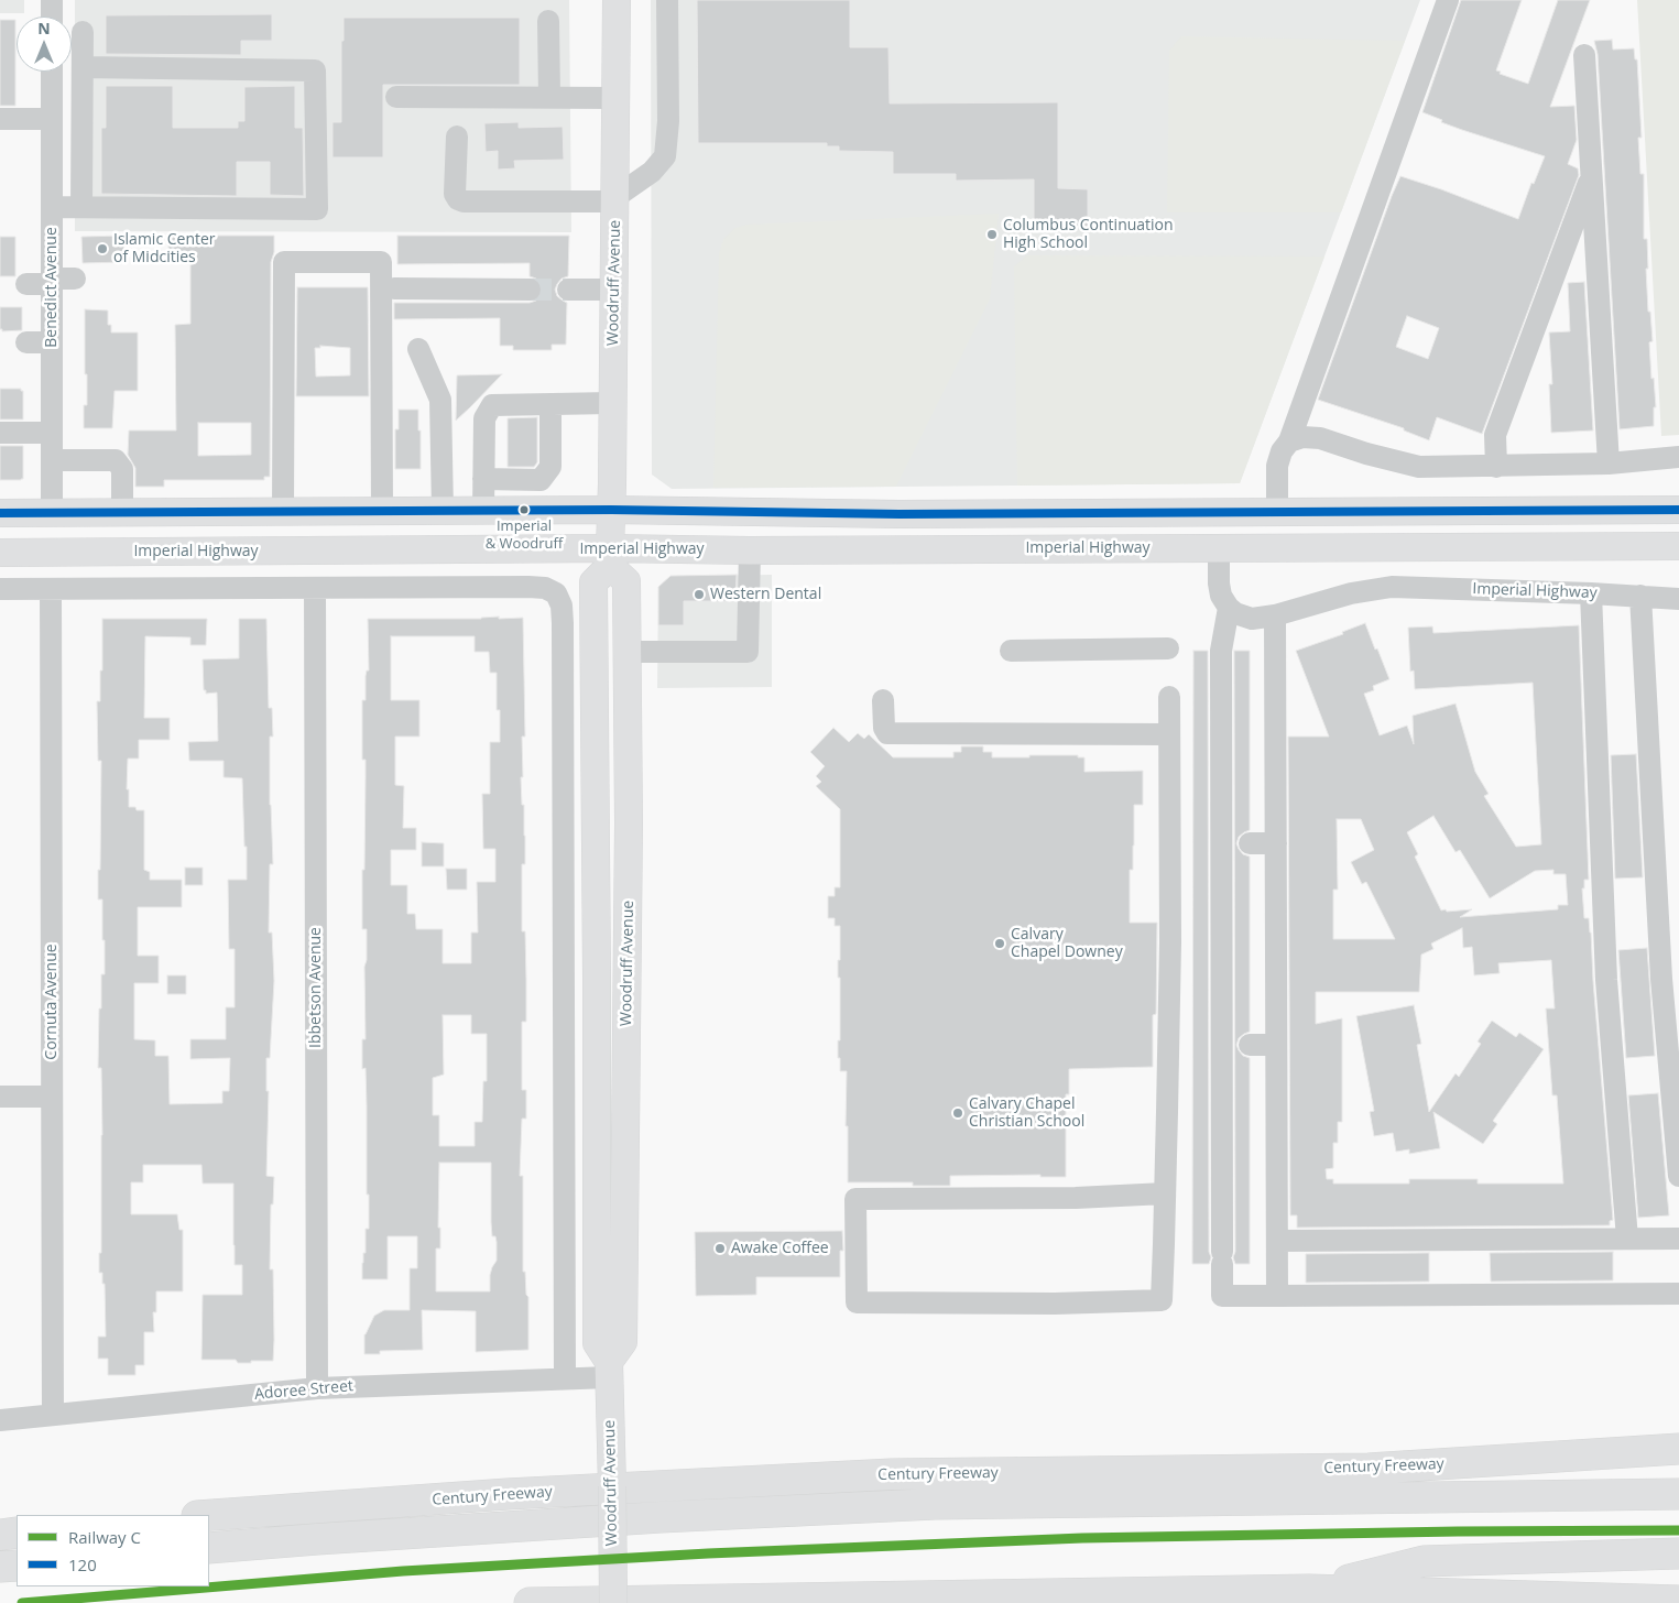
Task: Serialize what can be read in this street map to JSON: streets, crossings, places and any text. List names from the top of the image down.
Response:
{
  "streets": {
    "highway": ["Century Freeway"],
    "main road": ["Woodruff Avenue", "Imperial Highway"],
    "street": [
      "Benedict Avenue",
      "Ibbetson Avenue",
      "Cornuta Avenue",
      "Adoree Street"
    ]
  },
  "crossings": [
    ["Woodruff Avenue", "Imperial Highway"],
    ["Woodruff Avenue", "Adoree Street"],
    ["Ibbetson Avenue", "Adoree Street"],
    ["Cornuta Avenue", "Adoree Street"]
  ],
  "places": [
    "Columbus Continuation High School",
    "Islamic Center of Midcities",
    "Imperial & Woodruff",
    "Western Dental",
    "Calvary Chapel Downey",
    "Calvary Chapel Christian School",
    "Awake Coffee"
  ],
  "lines": ["transit line 120", "rail line C"],
  "legend": ["Railway C", "120"],
  "north": "top"
}
